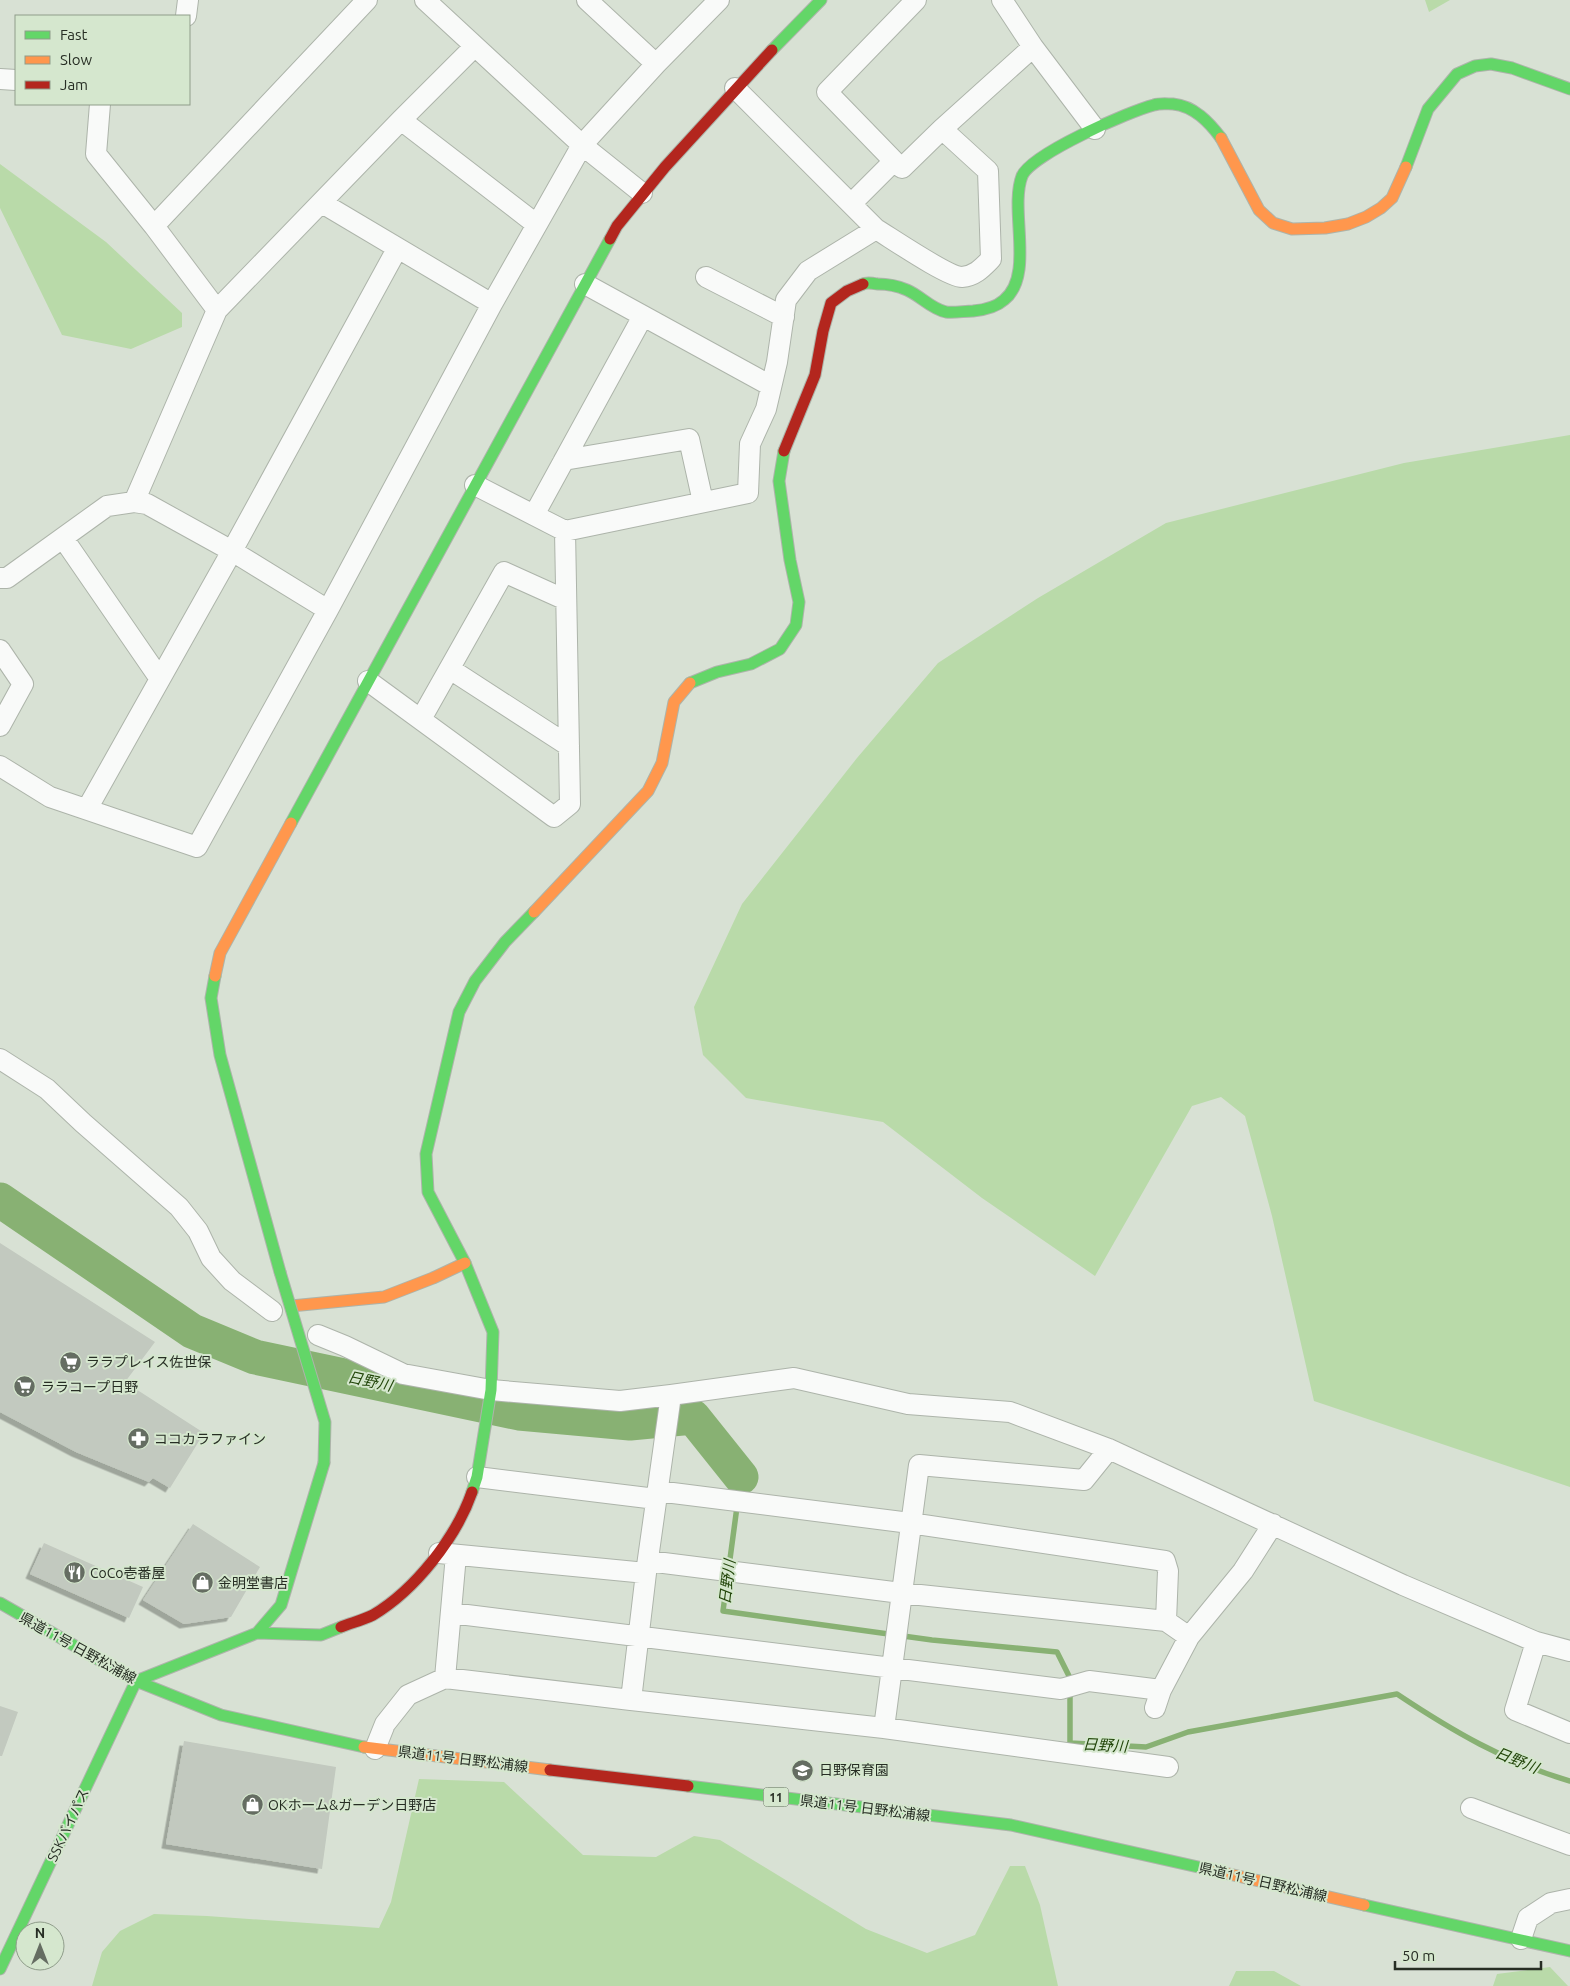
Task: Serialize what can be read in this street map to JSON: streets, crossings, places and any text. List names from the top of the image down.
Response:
{
  "streets": {
    "street": ["県道11号 日野松浦線", "11", "SSKバイパス"]
  },
  "crossings": [
    ["県道11号 日野松浦線", "SSKバイパス"]
  ],
  "water": ["日野川"],
  "places": {
    "supermarket": ["ララプレイス佐世保", "ララコープ日野"],
    "pharmacy": ["ココカラファイン"],
    "restaurant": ["CoCo壱番屋"],
    "shop": ["金明堂書店", "OKホーム&ガーデン日野店"],
    "school or university": ["日野保育園"]
  },
  "legend": ["Fast", "Slow", "Jam"],
  "scale_bar": "50 m",
  "north": "top"
}
